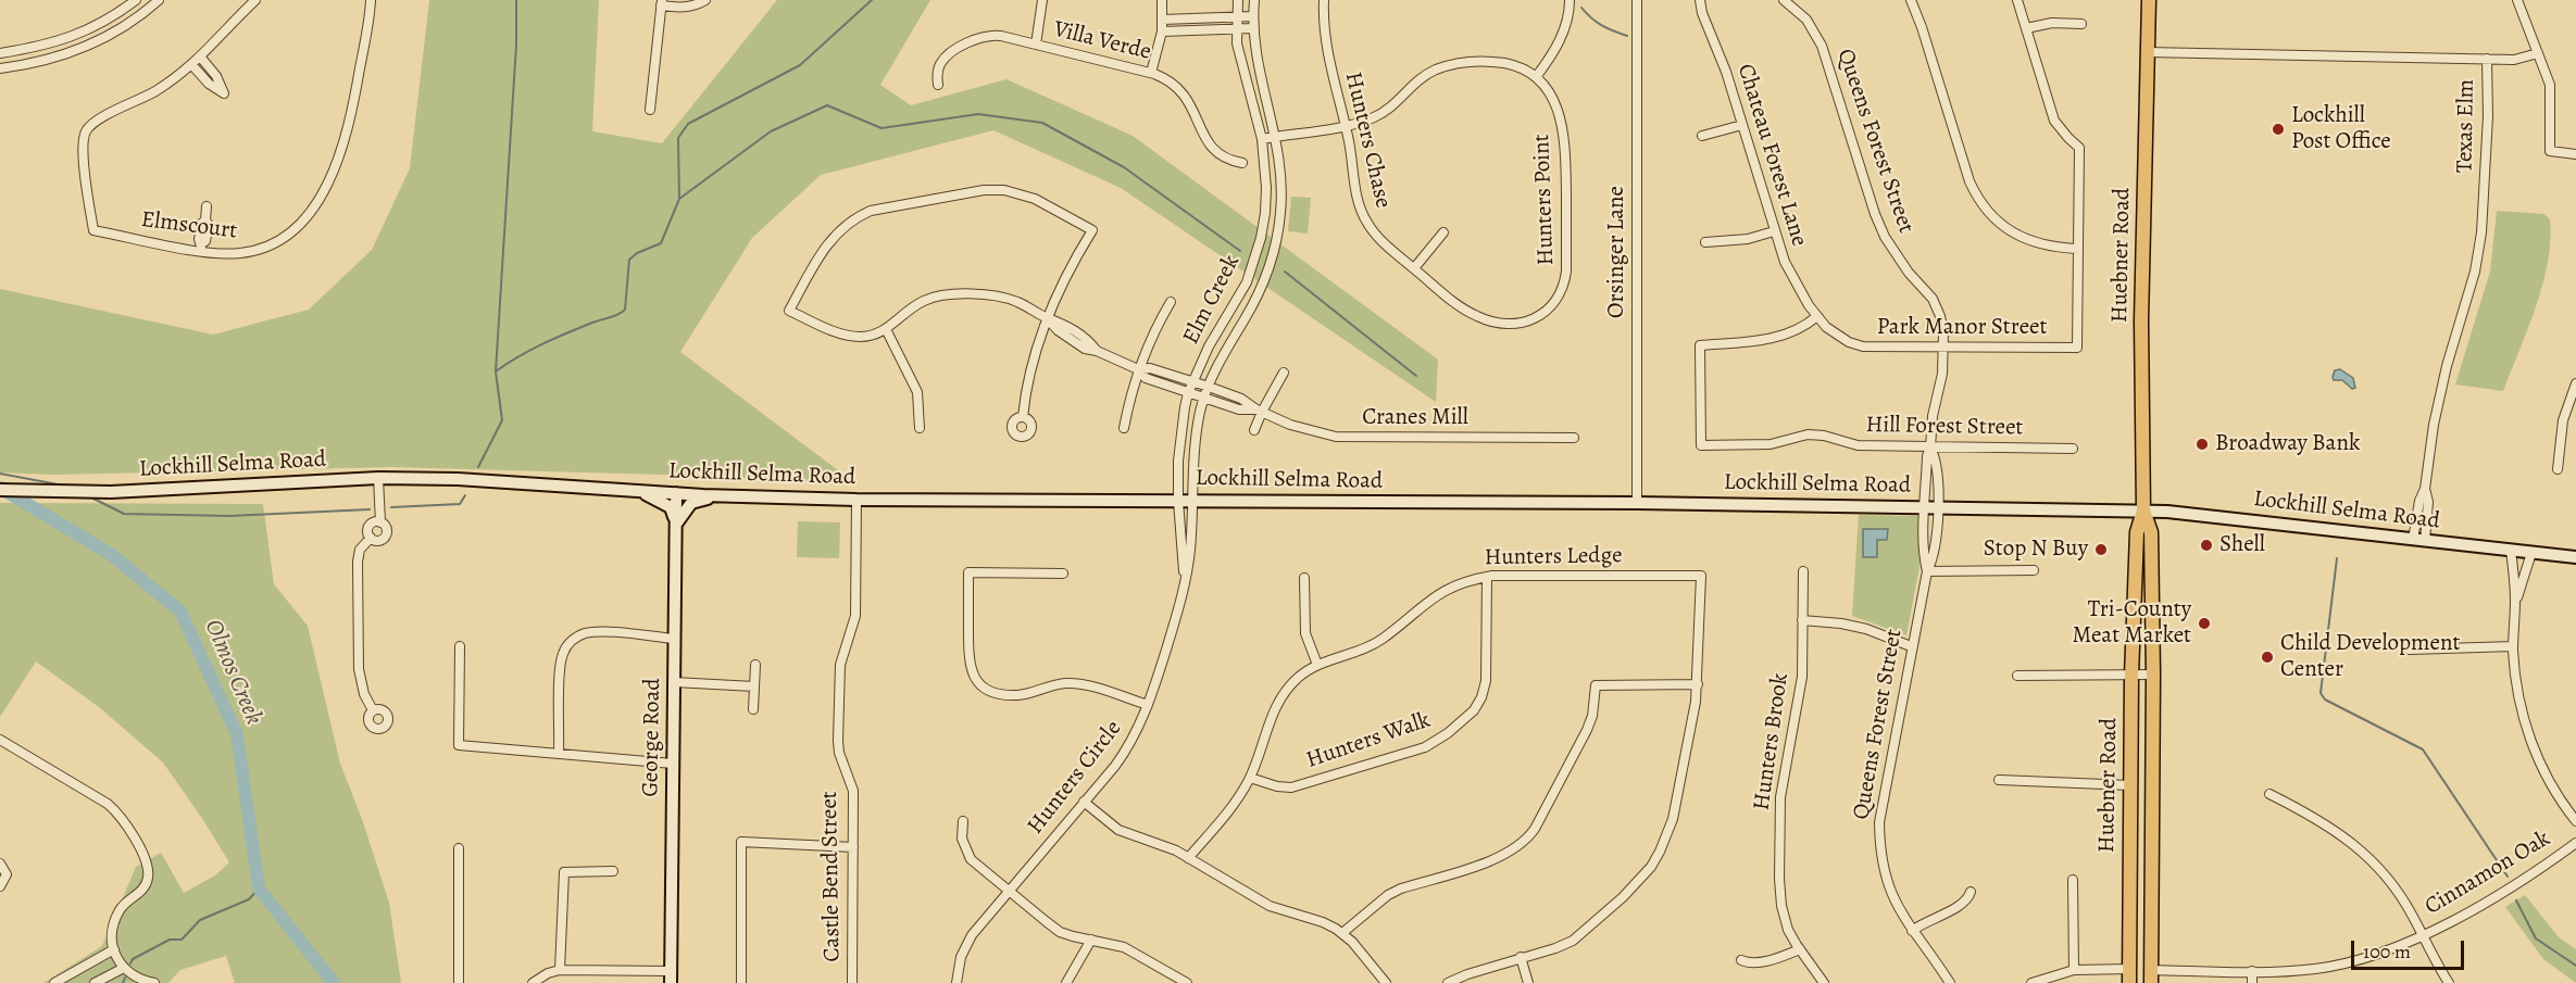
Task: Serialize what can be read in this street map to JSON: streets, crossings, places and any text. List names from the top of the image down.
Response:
{
  "streets": {
    "main road": ["Huebner Road", "Lockhill Selma Road", "George Road"],
    "street": [
      "Villa Verde",
      "Texas Elm",
      "Hunters Chase",
      "Queens Forest Street",
      "Chateau Forest Lane",
      "Hunters Point",
      "Elmscourt",
      "Orsinger Lane",
      "Elm Creek",
      "Park Manor Street",
      "Cranes Mill",
      "Hill Forest Street",
      "Hunters Ledge",
      "Hunters Walk",
      "Hunters Brook",
      "Hunters Circle",
      "Cinnamon Oak",
      "Castle Bend Street"
    ]
  },
  "crossings": [
    ["Texas Elm", "Huebner Road"],
    ["Texas Elm", "Lockhill Selma Road"],
    ["Hunters Chase", "Hunters Point"],
    ["Queens Forest Street", "Park Manor Street"],
    ["Queens Forest Street", "Hill Forest Street"],
    ["Queens Forest Street", "Lockhill Selma Road"],
    ["Chateau Forest Lane", "Park Manor Street"],
    ["Chateau Forest Lane", "Hill Forest Street"],
    ["Orsinger Lane", "Lockhill Selma Road"],
    ["Huebner Road", "Lockhill Selma Road"],
    ["Huebner Road", "Cinnamon Oak"],
    ["Elm Creek", "Cranes Mill"],
    ["Elm Creek", "Lockhill Selma Road"],
    ["Elm Creek", "Hunters Circle"],
    ["Park Manor Street", "Hill Forest Street"],
    ["Lockhill Selma Road", "George Road"],
    ["Lockhill Selma Road", "Hunters Circle"],
    ["Lockhill Selma Road", "Castle Bend Street"],
    ["Hunters Ledge", "Hunters Walk"]
  ],
  "water": ["Olmos Creek"],
  "places": [
    "Lockhill Post Office",
    "Broadway Bank",
    "Shell",
    "Stop N Buy",
    "Tri-County Meat Market",
    "Child Development Center"
  ],
  "scale_bar": "100 m"
}
